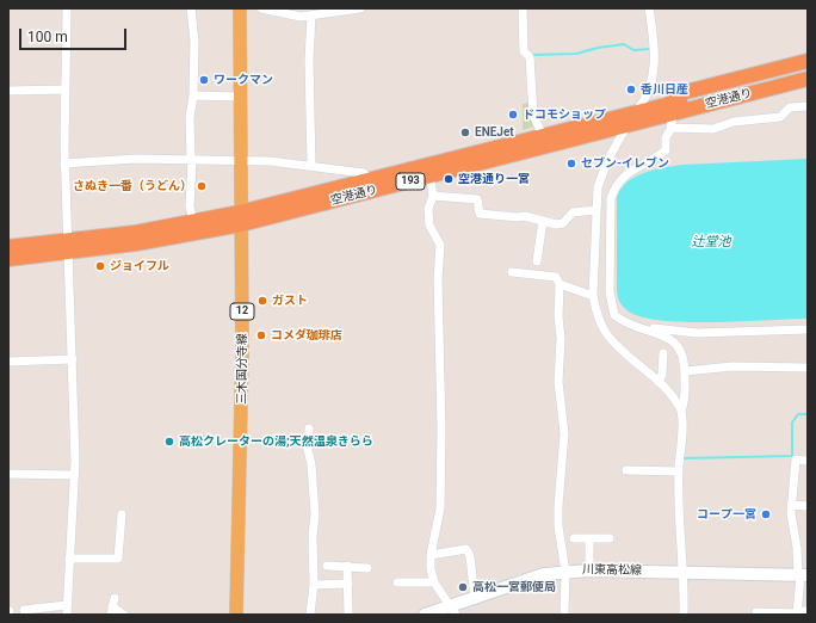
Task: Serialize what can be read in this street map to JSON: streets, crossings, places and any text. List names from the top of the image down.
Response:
{
  "streets": {
    "highway": ["空港通り", "193"],
    "main road": ["12", "三木国分寺線", "川東高松線"]
  },
  "crossings": [
    ["空港通り", "三木国分寺線"]
  ],
  "water": ["辻堂池"],
  "places": [
    "ワークマン",
    "香川日産",
    "ドコモショップ",
    "ENEJet",
    "セブン-イレブン",
    "空港通り一宮",
    "さぬき一番（うどん）",
    "ジョイフル",
    "ガスト",
    "コメダ珈琲店",
    "高松クレーターの湯;天然温泉きらら",
    "コープ一宮",
    "高松一宮郵便局"
  ],
  "scale_bar": "100 m"
}
